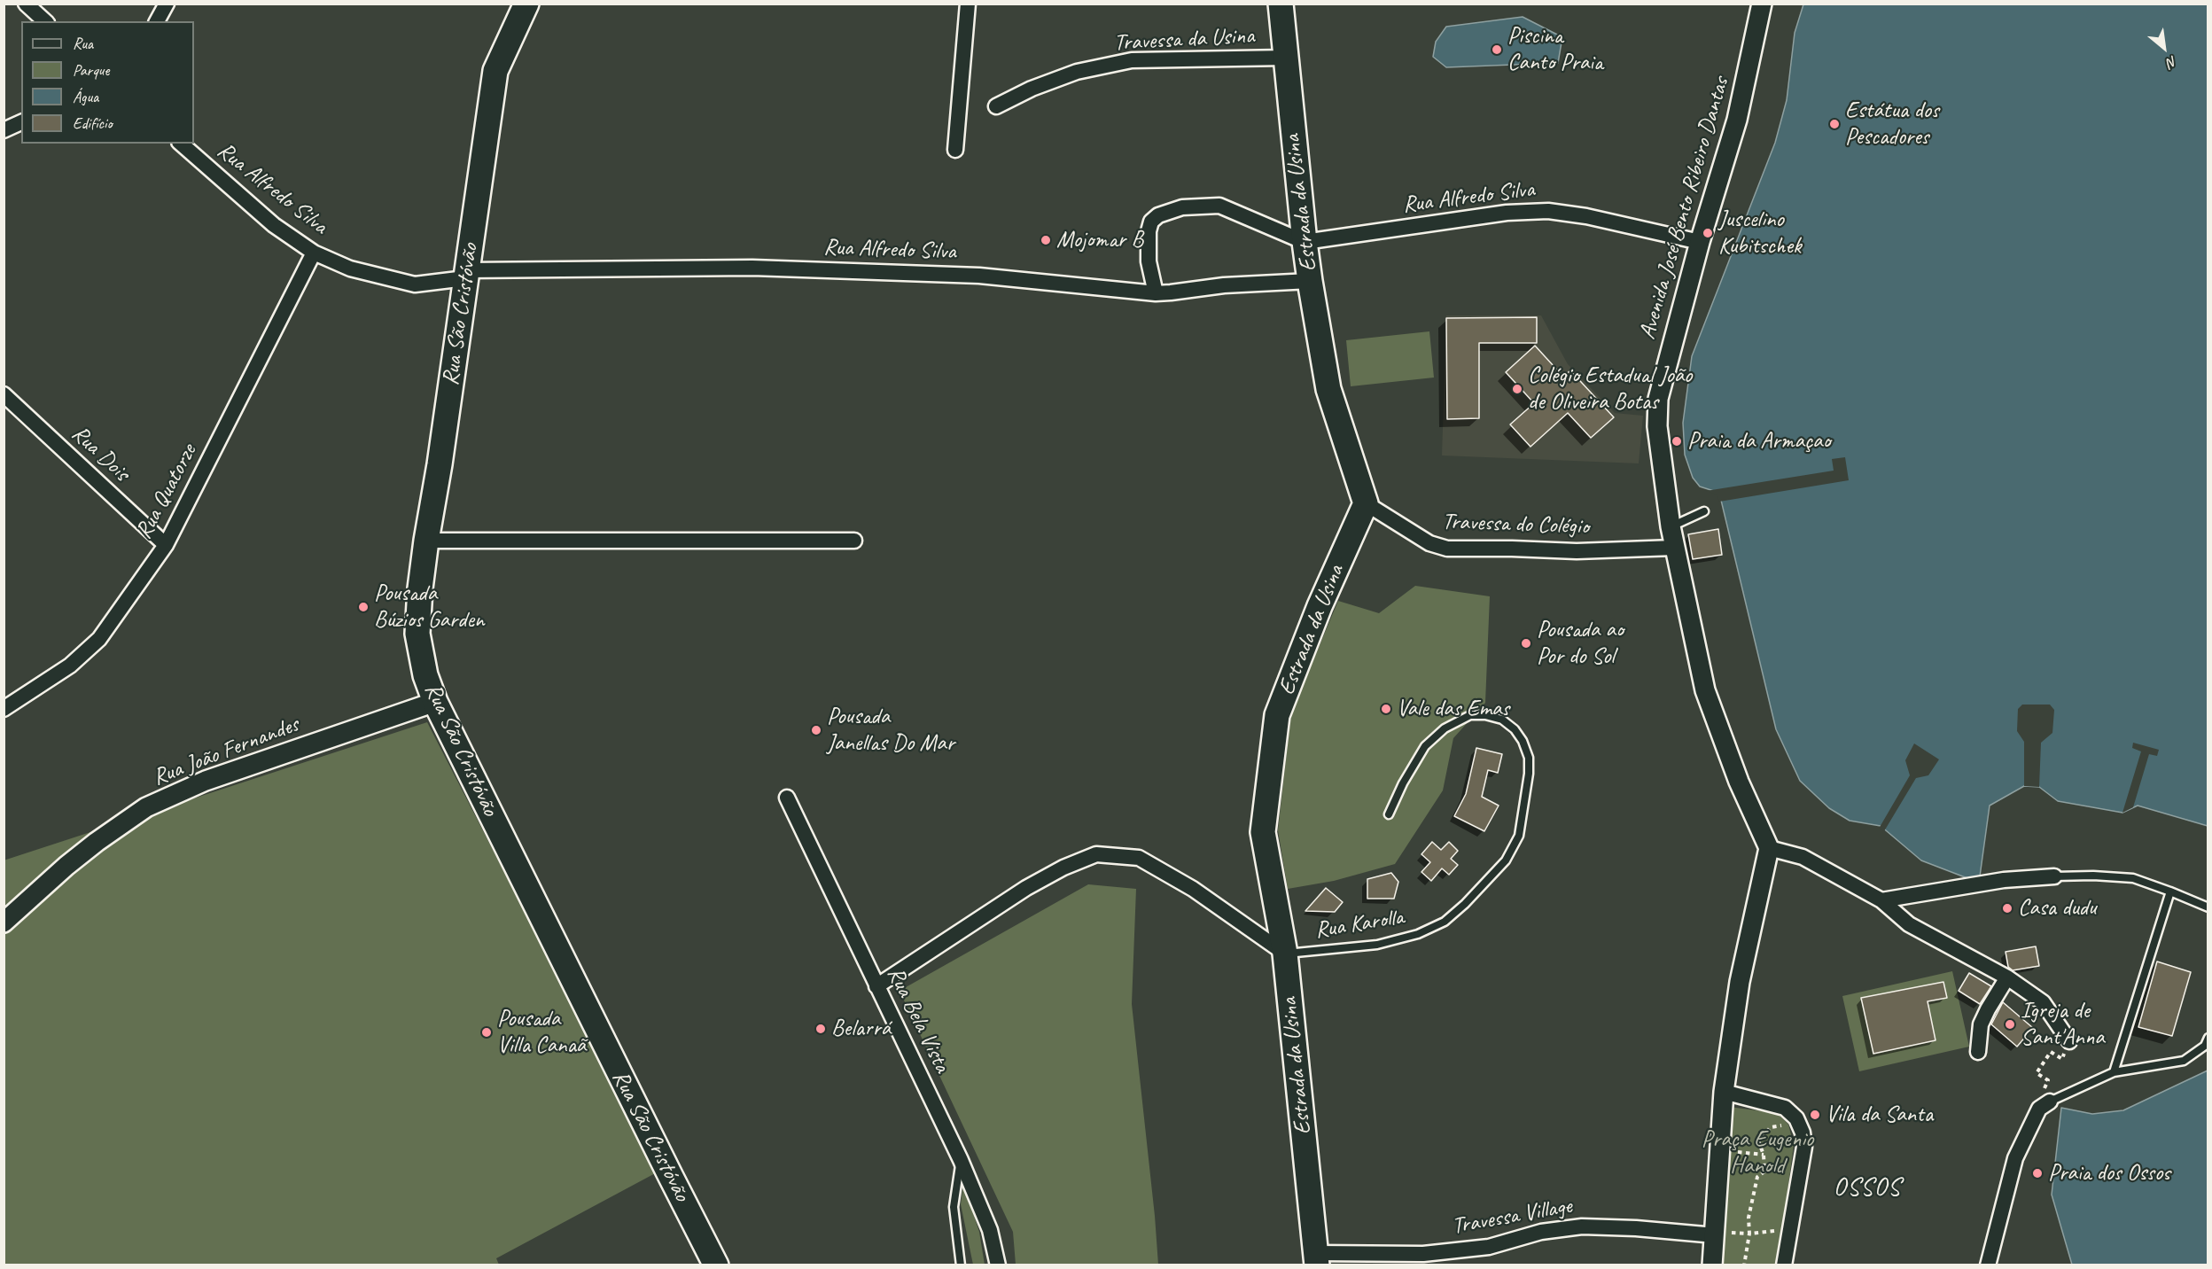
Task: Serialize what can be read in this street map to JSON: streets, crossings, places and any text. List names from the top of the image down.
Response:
{
  "streets": {
    "main road": ["Estrada da Usina", "Rua São Cristóvão"],
    "street": [
      "Travessa da Usina",
      "Rua Alfredo Silva",
      "Avenida José Bento Ribeiro Dantas",
      "Rua Dois",
      "Rua Quatorze",
      "Travessa do Colégio",
      "Rua João Fernandes",
      "Rua Bela Vista",
      "Travessa Village"
    ],
    "lane": ["Rua Karolla"]
  },
  "crossings": [
    ["Travessa da Usina", "Estrada da Usina"],
    ["Rua Alfredo Silva", "Estrada da Usina"],
    ["Rua Alfredo Silva", "Avenida José Bento Ribeiro Dantas"],
    ["Rua Alfredo Silva", "Rua São Cristóvão"],
    ["Rua Alfredo Silva", "Rua Quatorze"],
    ["Estrada da Usina", "Travessa do Colégio"],
    ["Estrada da Usina", "Rua Karolla"],
    ["Estrada da Usina", "Travessa Village"],
    ["Avenida José Bento Ribeiro Dantas", "Travessa do Colégio"],
    ["Rua São Cristóvão", "Rua João Fernandes"],
    ["Rua Dois", "Rua Quatorze"]
  ],
  "districts": ["OSSOS"],
  "parks": ["Praça Eugenio Hanold"],
  "places": [
    "Piscina Canto Praia",
    "Estátua dos Pescadores",
    "Juscelino Kubitschek",
    "Mojomar B",
    "Colégio Estadual João de Oliveira Botas",
    "Praia da Armaçao",
    "Pousada Búzios Garden",
    "Pousada ao Por do Sol",
    "Vale das Emas",
    "Pousada Janellas Do Mar",
    "Casa dudu",
    "Igreja de Sant'Anna",
    "Belarrá",
    "Pousada Villa Canaã",
    "Vila da Santa",
    "Praia dos Ossos"
  ],
  "legend": [
    "Rua",
    "Parque",
    "Água",
    "Edifício"
  ],
  "north": "bottom right"
}
